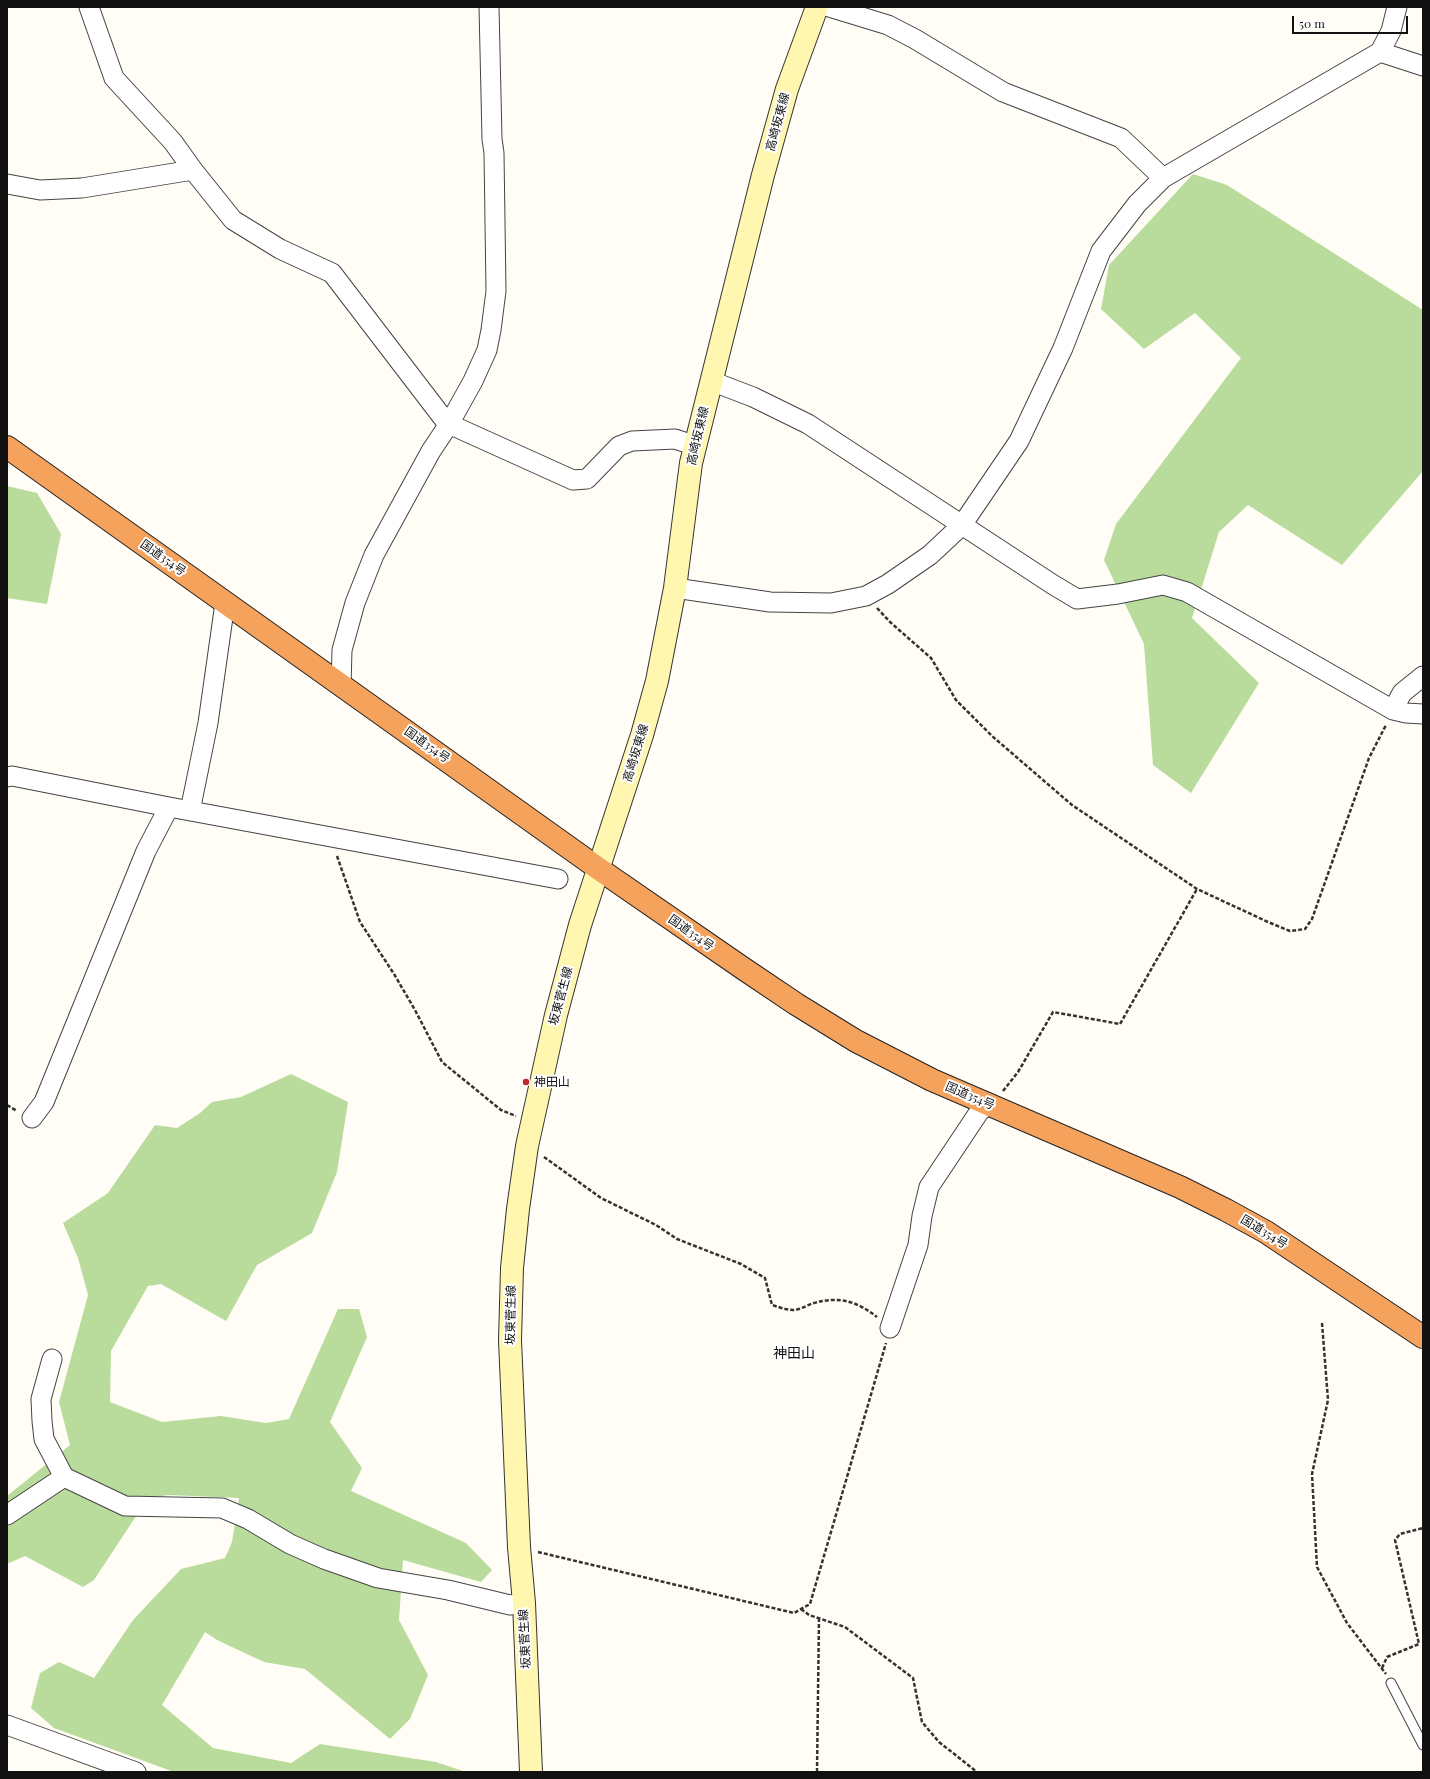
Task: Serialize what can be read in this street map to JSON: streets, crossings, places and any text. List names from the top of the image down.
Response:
{
  "streets": {
    "highway": ["国道354号"],
    "main road": ["高崎坂東線", "坂東菅生線"]
  },
  "crossings": [
    ["高崎坂東線", "国道354号"],
    ["高崎坂東線", "坂東菅生線"],
    ["国道354号", "坂東菅生線"]
  ],
  "districts": ["神田山"],
  "places": ["神田山"],
  "scale_bar": "50 m"
}
